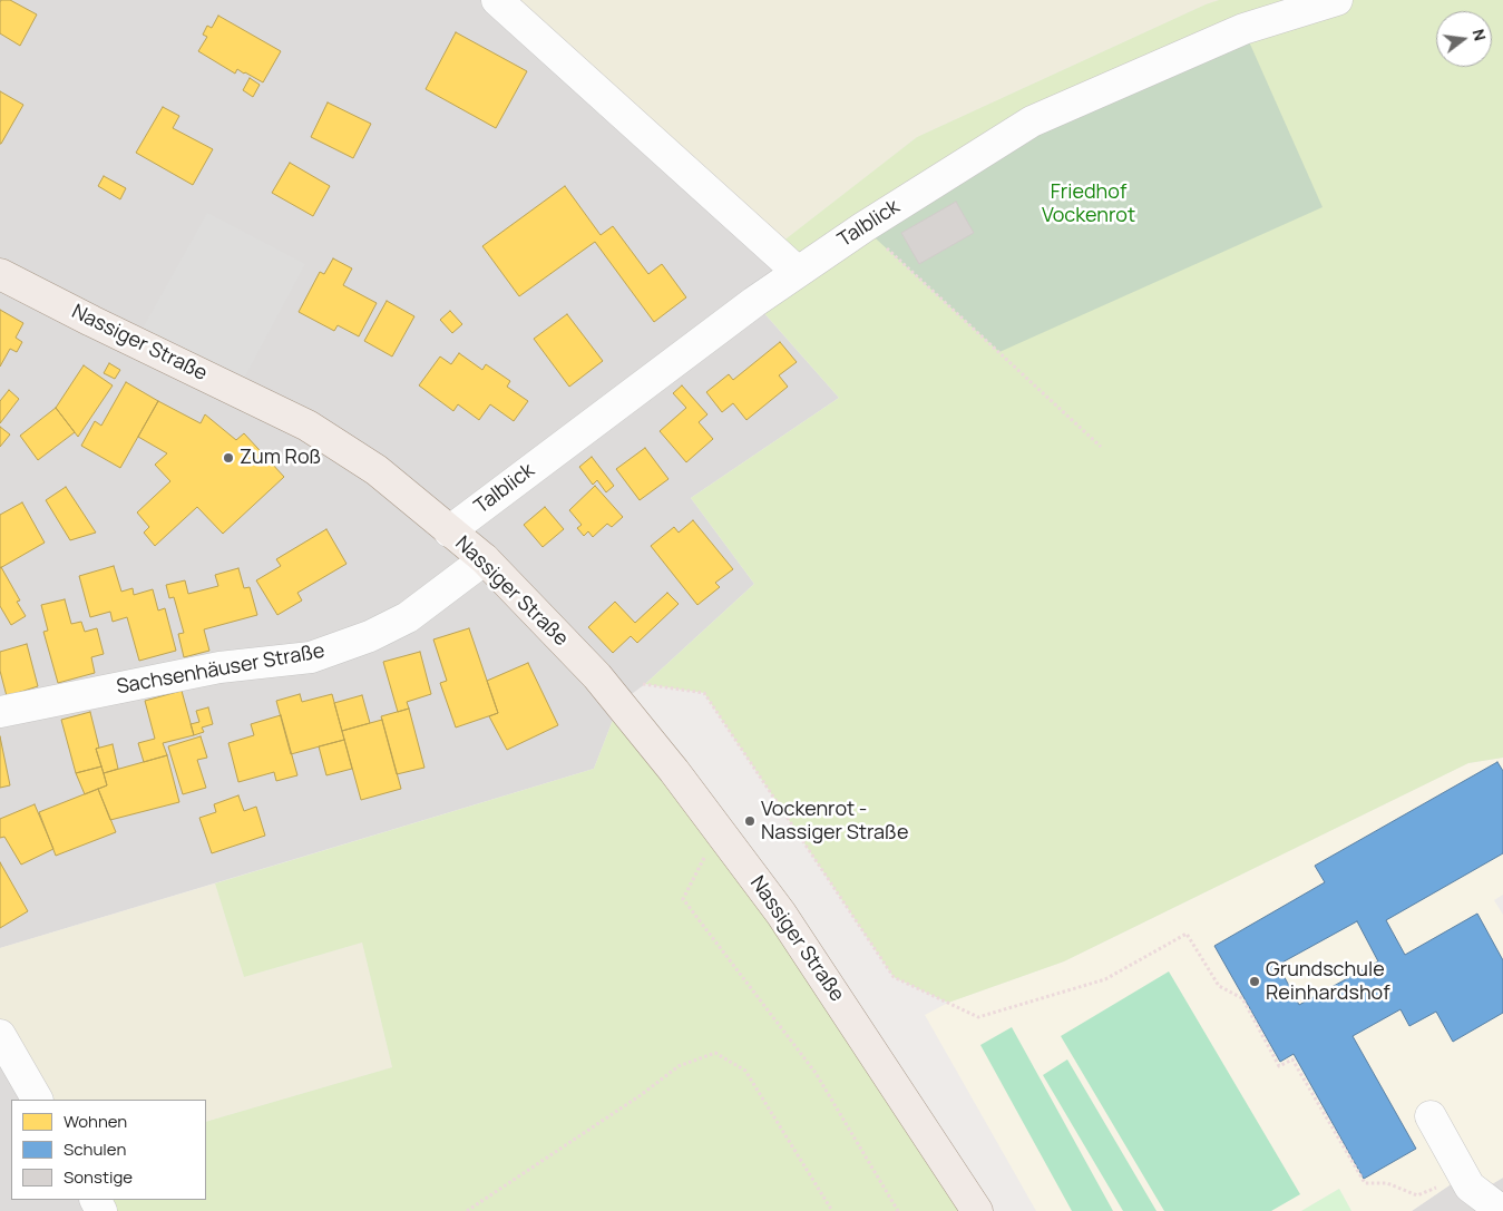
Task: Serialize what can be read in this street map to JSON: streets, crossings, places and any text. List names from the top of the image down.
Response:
{
  "streets": {
    "main road": ["Nassiger Straße"],
    "street": ["Talblick", "Sachsenhäuser Straße"]
  },
  "crossings": [
    ["Talblick", "Nassiger Straße"],
    ["Nassiger Straße", "Sachsenhäuser Straße"]
  ],
  "parks": ["Friedhof Vockenrot"],
  "places": ["Zum Roß", "Vockenrot - Nassiger Straße", "Grundschule Reinhardshof"],
  "legend": ["Wohnen", "Schulen", "Sonstige"],
  "north": "right"
}
